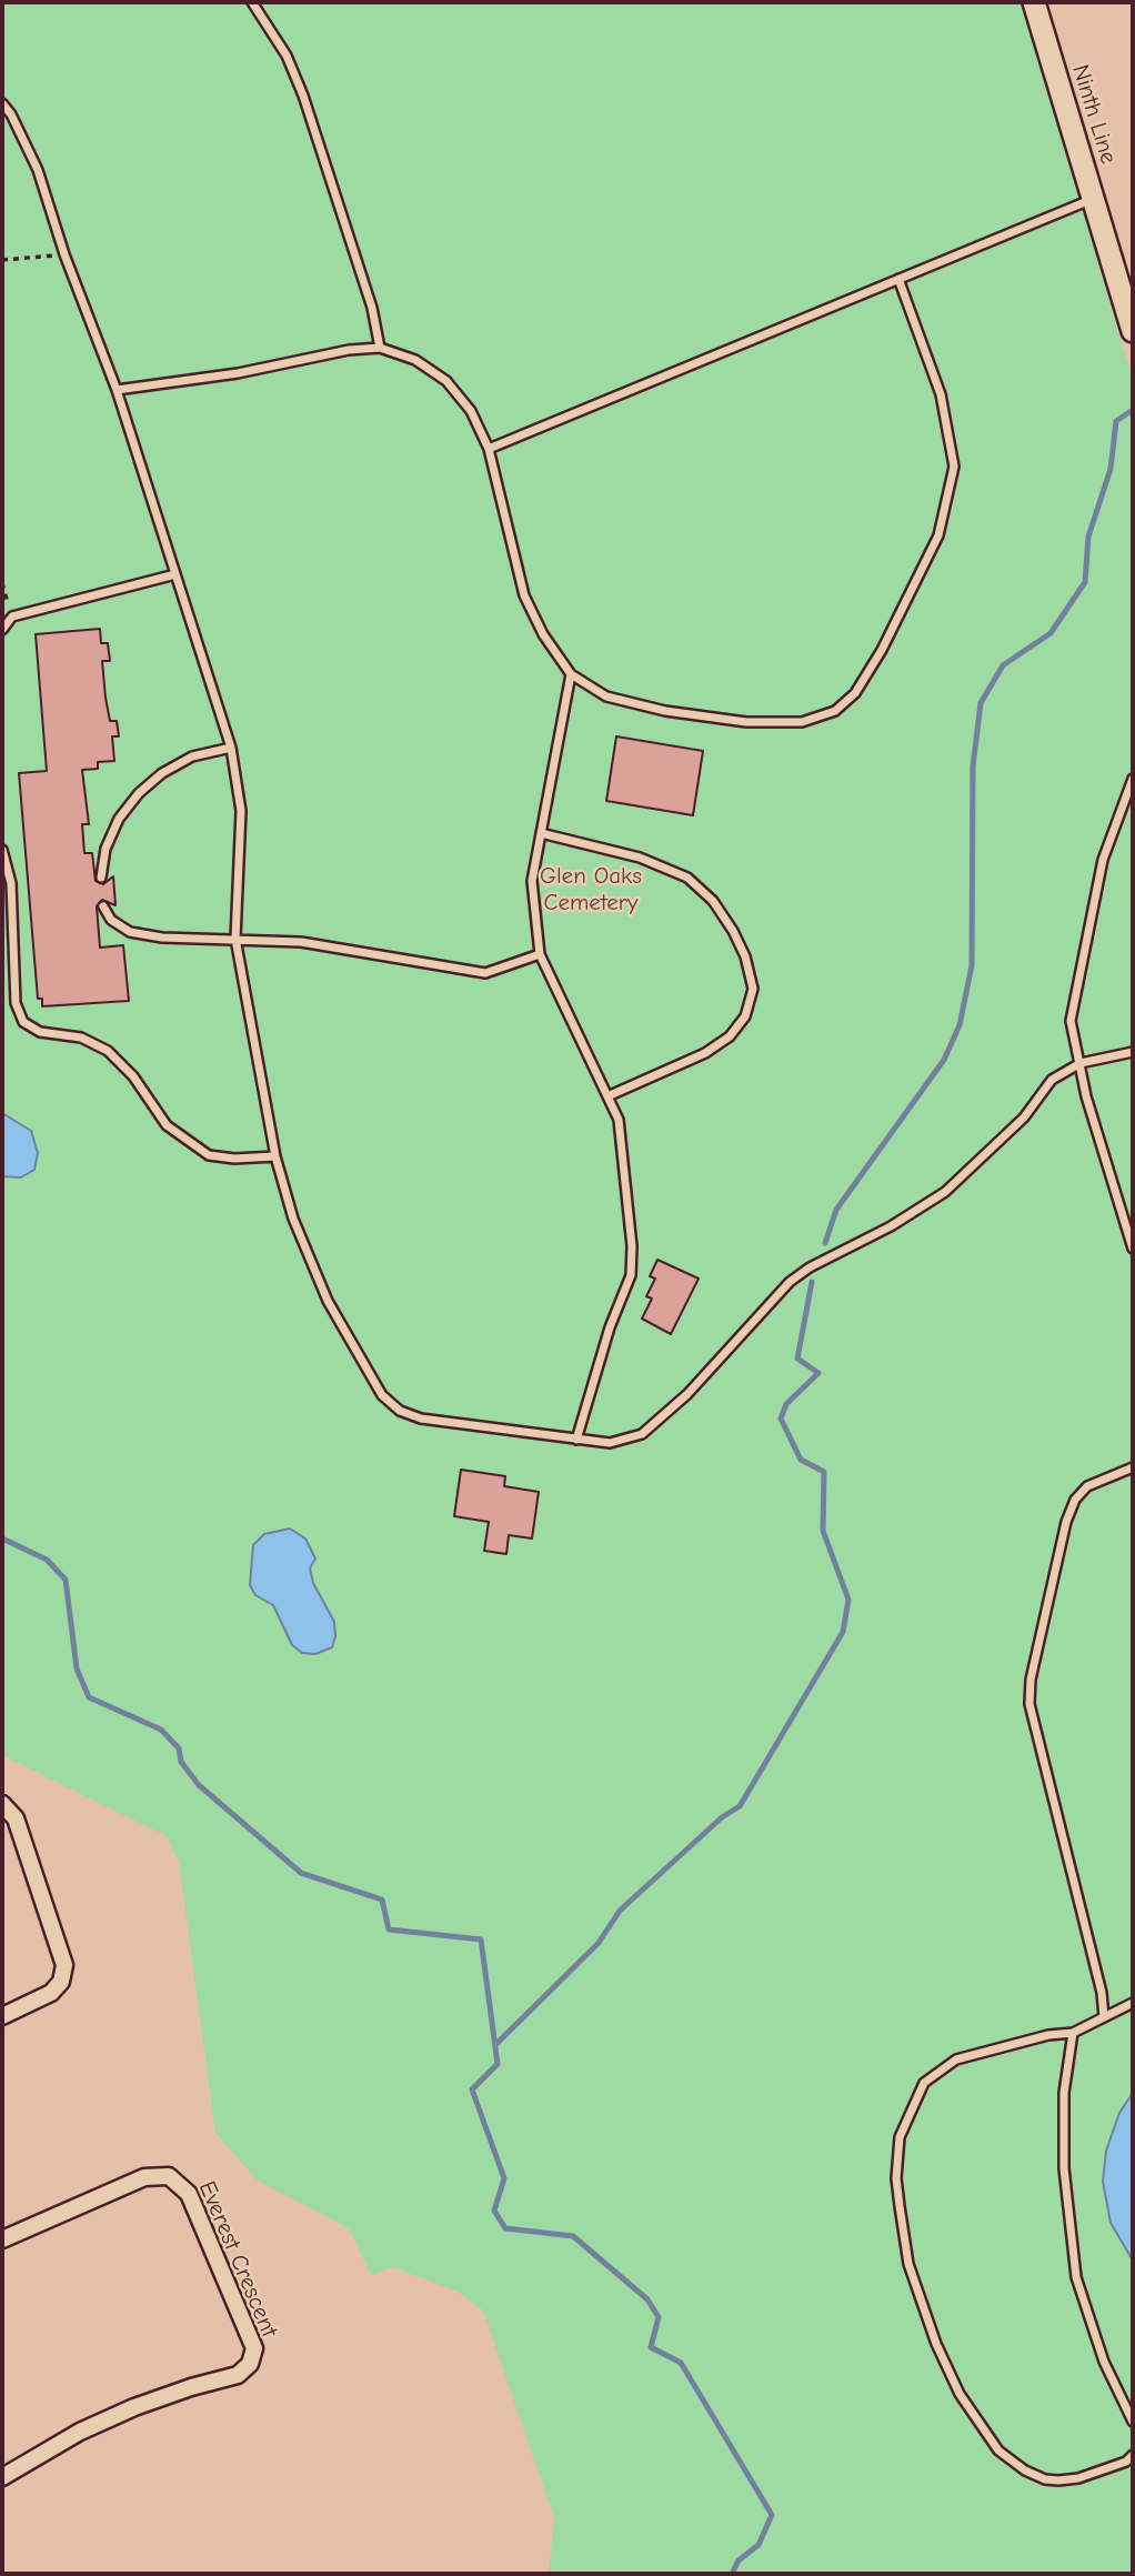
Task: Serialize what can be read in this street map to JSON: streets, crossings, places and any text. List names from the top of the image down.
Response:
{
  "streets": {
    "main road": ["Ninth Line"],
    "street": ["Everest Crescent"]
  },
  "parks": ["Glen Oaks Cemetery"]
}
